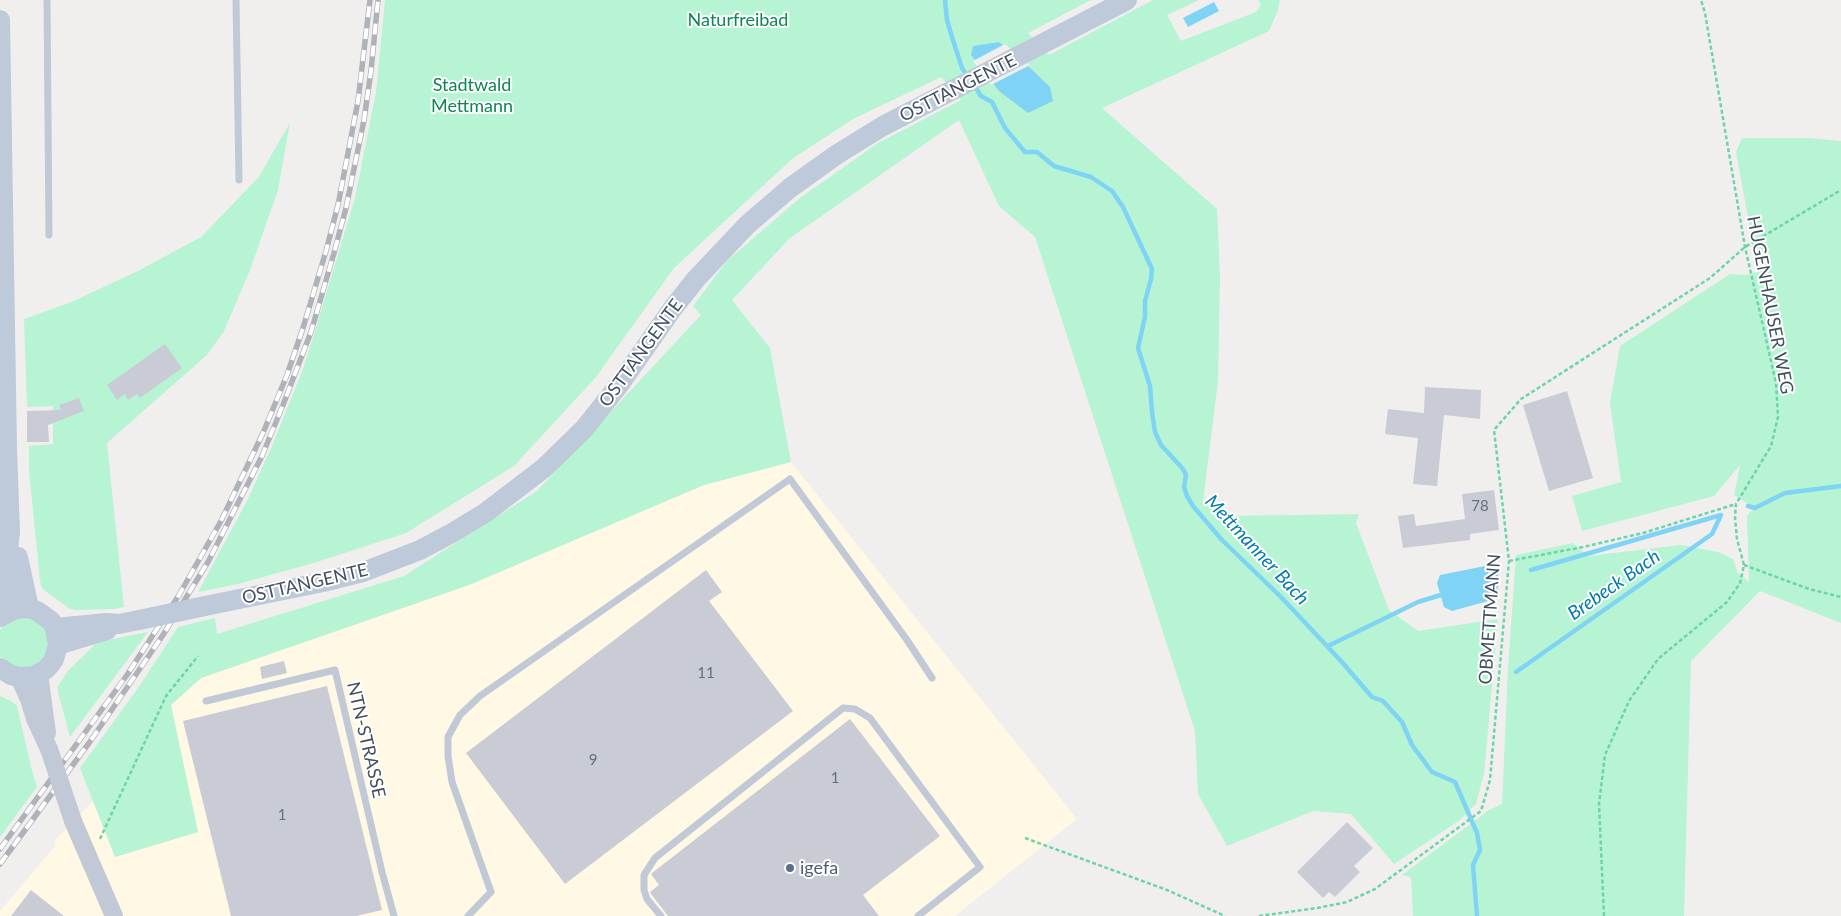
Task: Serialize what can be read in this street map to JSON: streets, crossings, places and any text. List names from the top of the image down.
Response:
{
  "streets": {
    "main road": ["OSTTANGENTE"],
    "lane": ["NTN-STRASSE"],
    "path": ["HUGENHAUSER WEG", "OBMETTMANN"]
  },
  "crossings": [
    ["HUGENHAUSER WEG", "OBMETTMANN"]
  ],
  "water": ["Mettmanner Bach", "Brebeck Bach"],
  "parks": ["Naturfreibad", "Stadtwald Mettmann"],
  "places": ["igefa"],
  "house_numbers": [
    "78",
    "11",
    "9",
    "1",
    "1"
  ]
}
